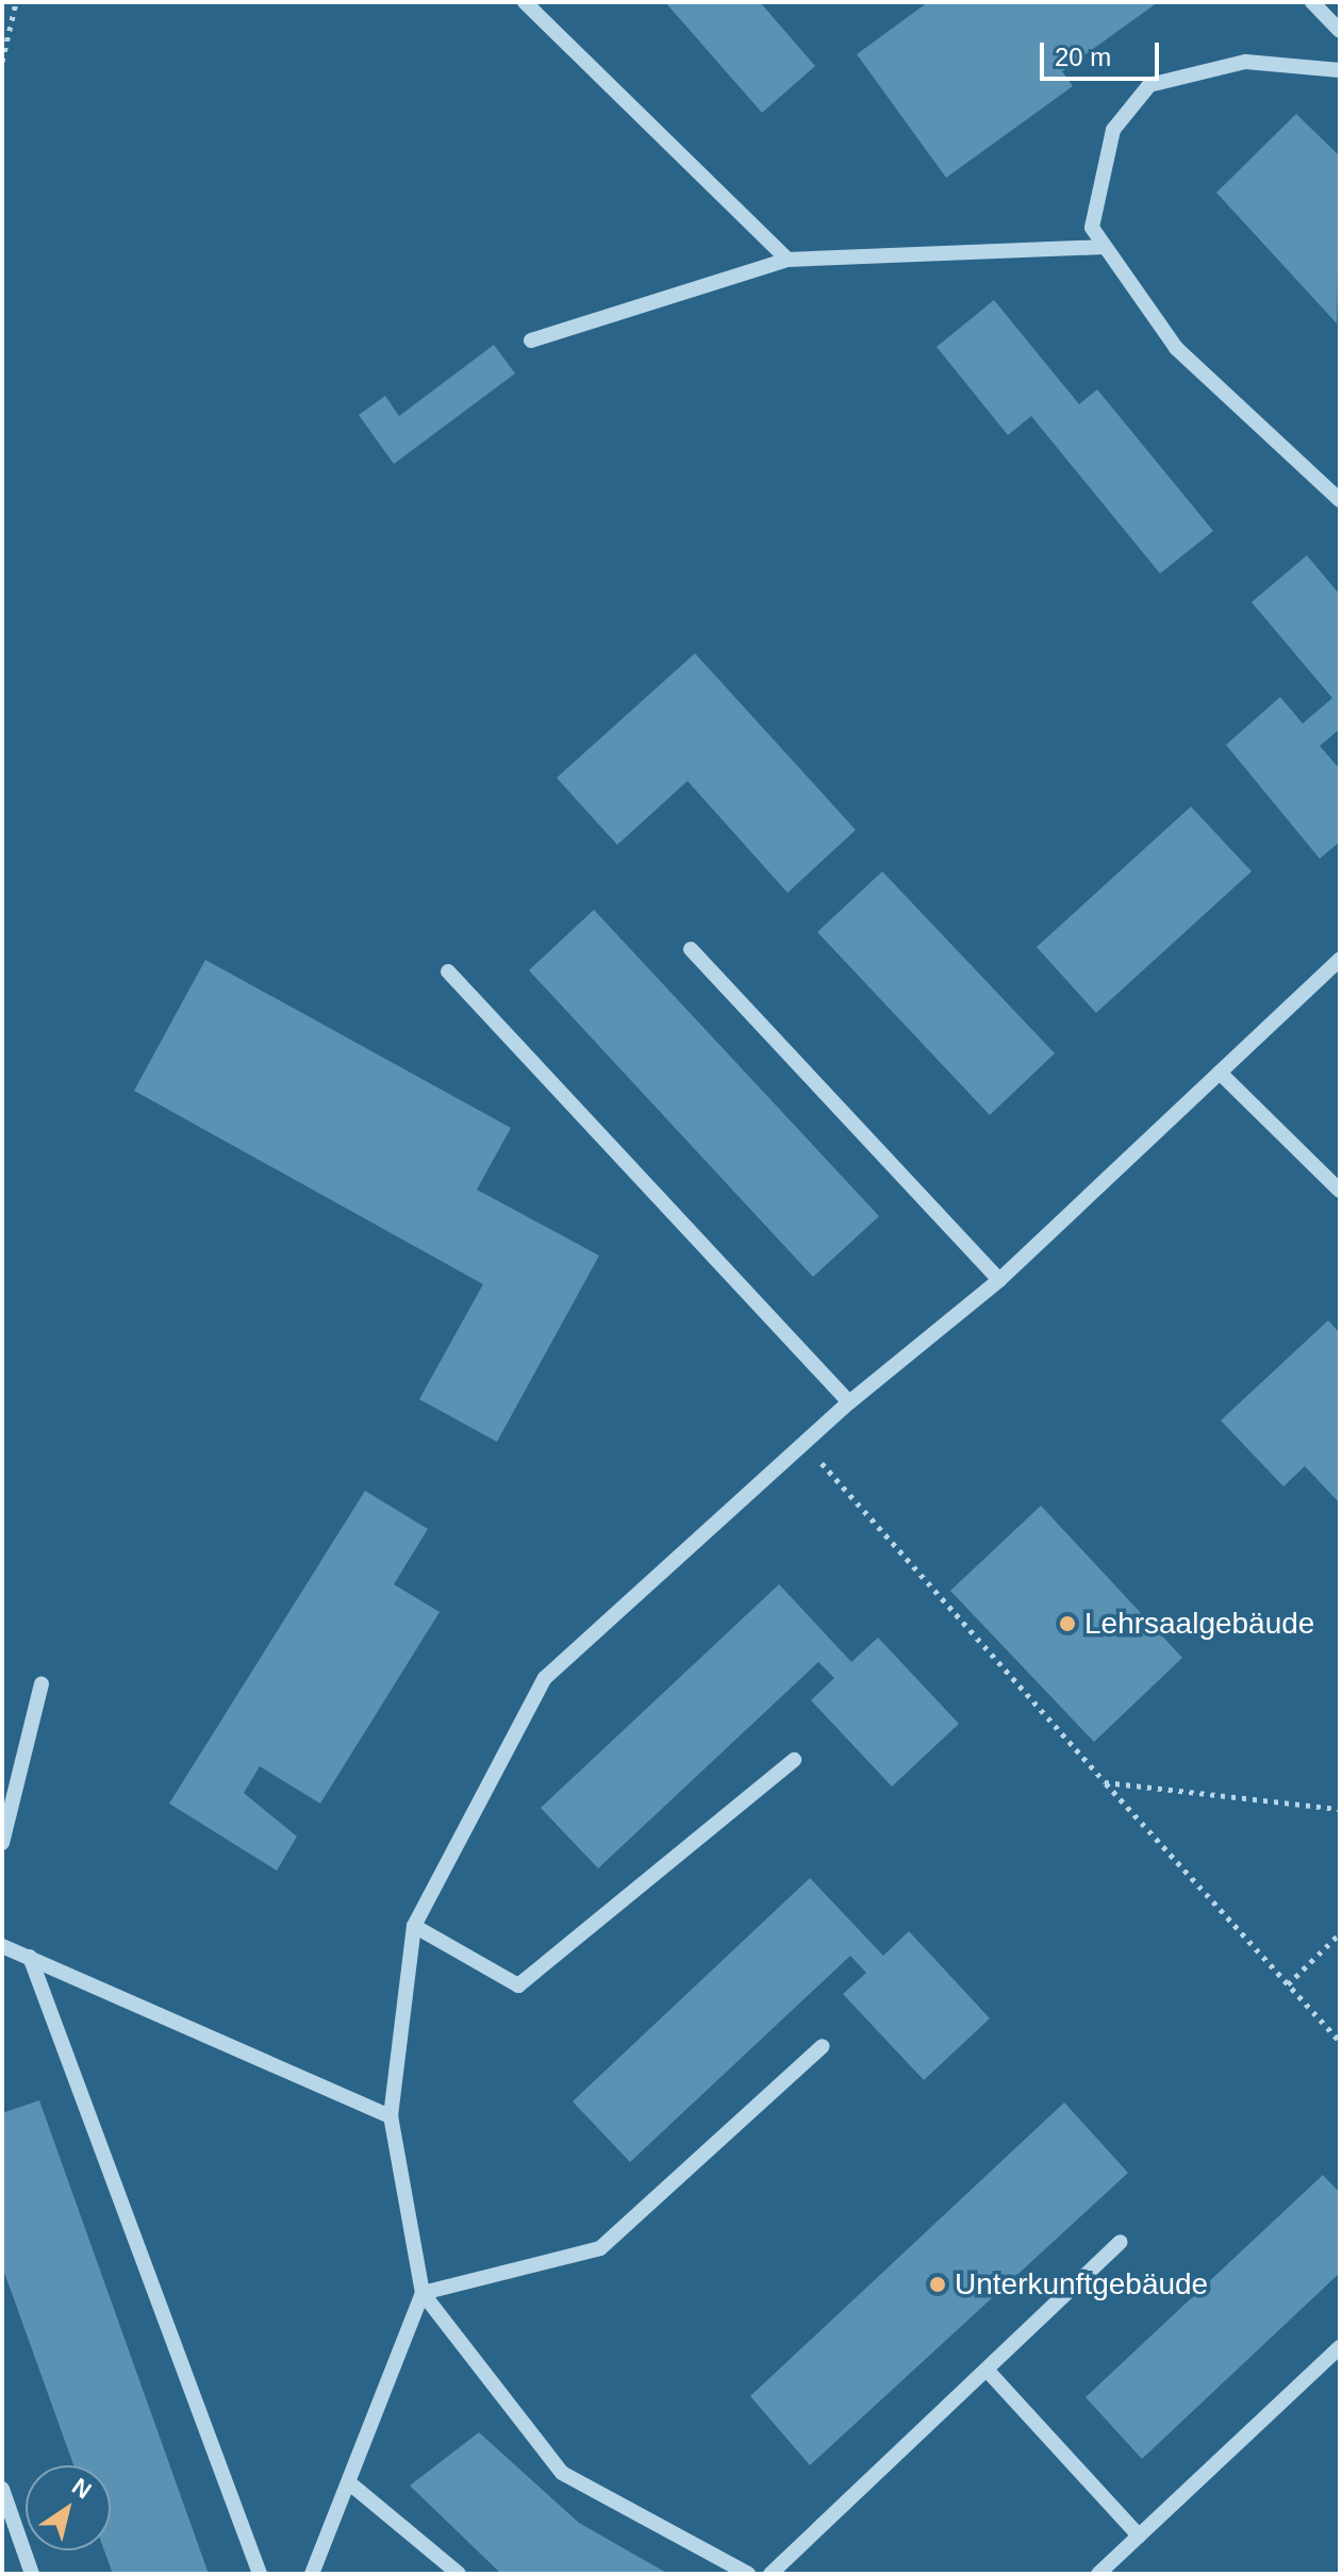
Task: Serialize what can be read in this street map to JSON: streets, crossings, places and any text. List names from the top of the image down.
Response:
{
  "places": ["Lehrsaalgebäude", "Unterkunftgebäude"],
  "scale_bar": "20 m",
  "north": "top right"
}
